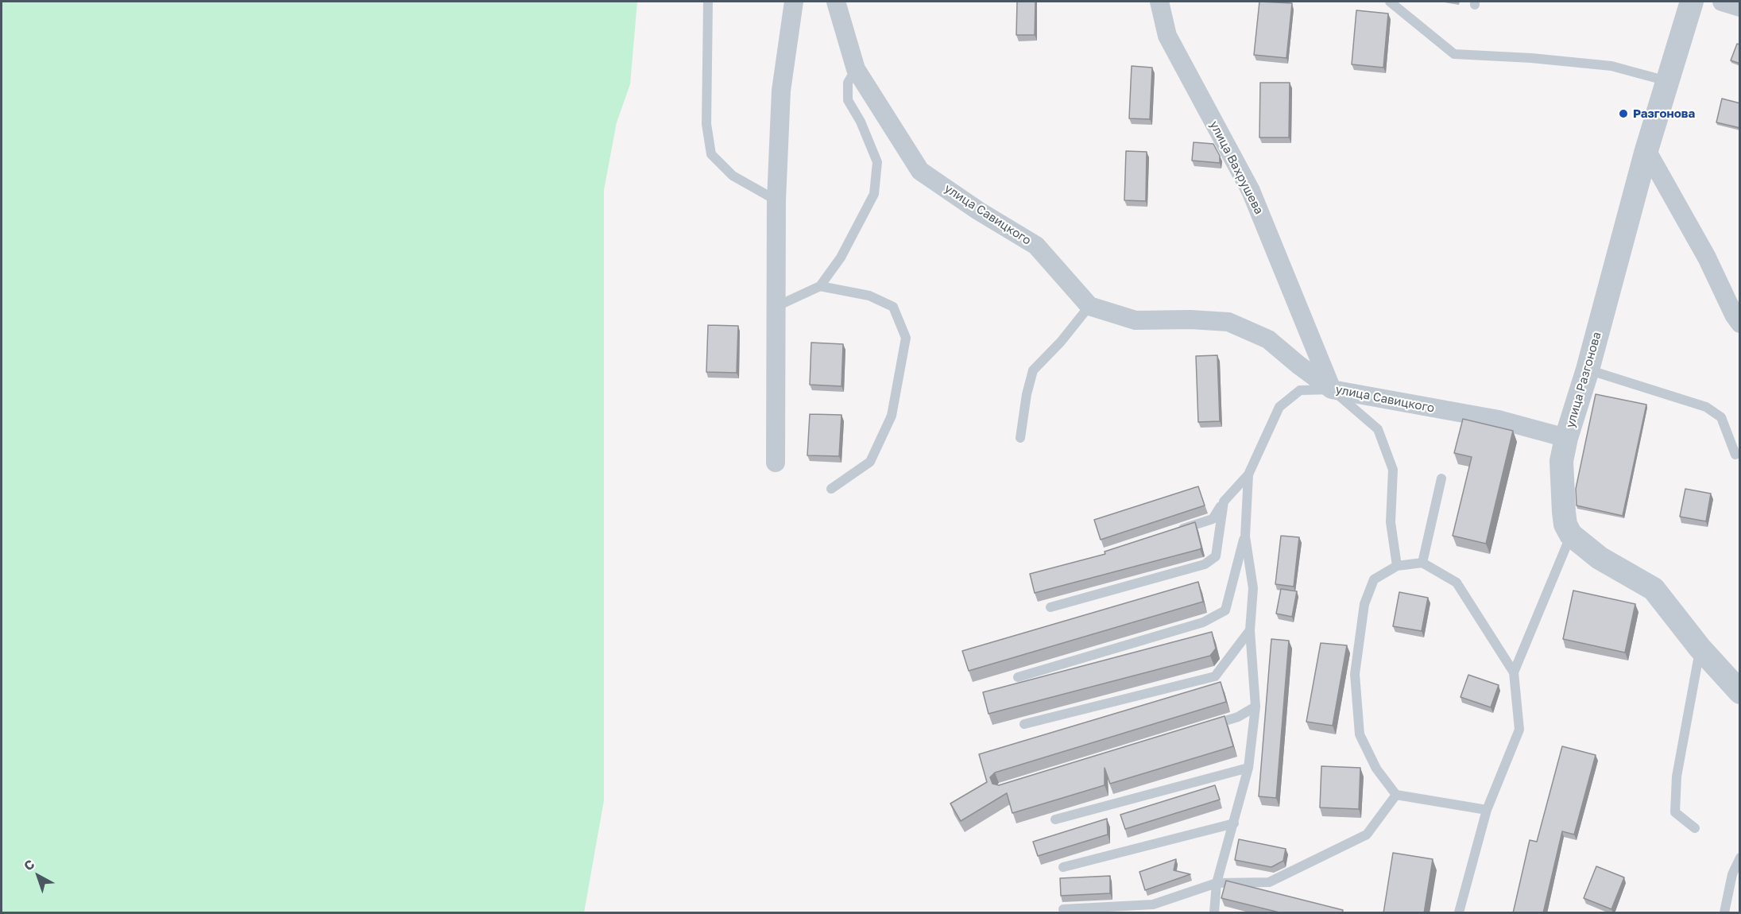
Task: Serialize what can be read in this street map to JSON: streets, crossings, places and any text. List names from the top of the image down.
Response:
{
  "streets": {
    "street": ["улица Вахрушева", "улица Савицкого", "улица Разгонова"]
  },
  "crossings": [
    ["улица Вахрушева", "улица Савицкого"],
    ["улица Савицкого", "улица Разгонова"]
  ],
  "places": ["Разгонова"],
  "north": "top left"
}
